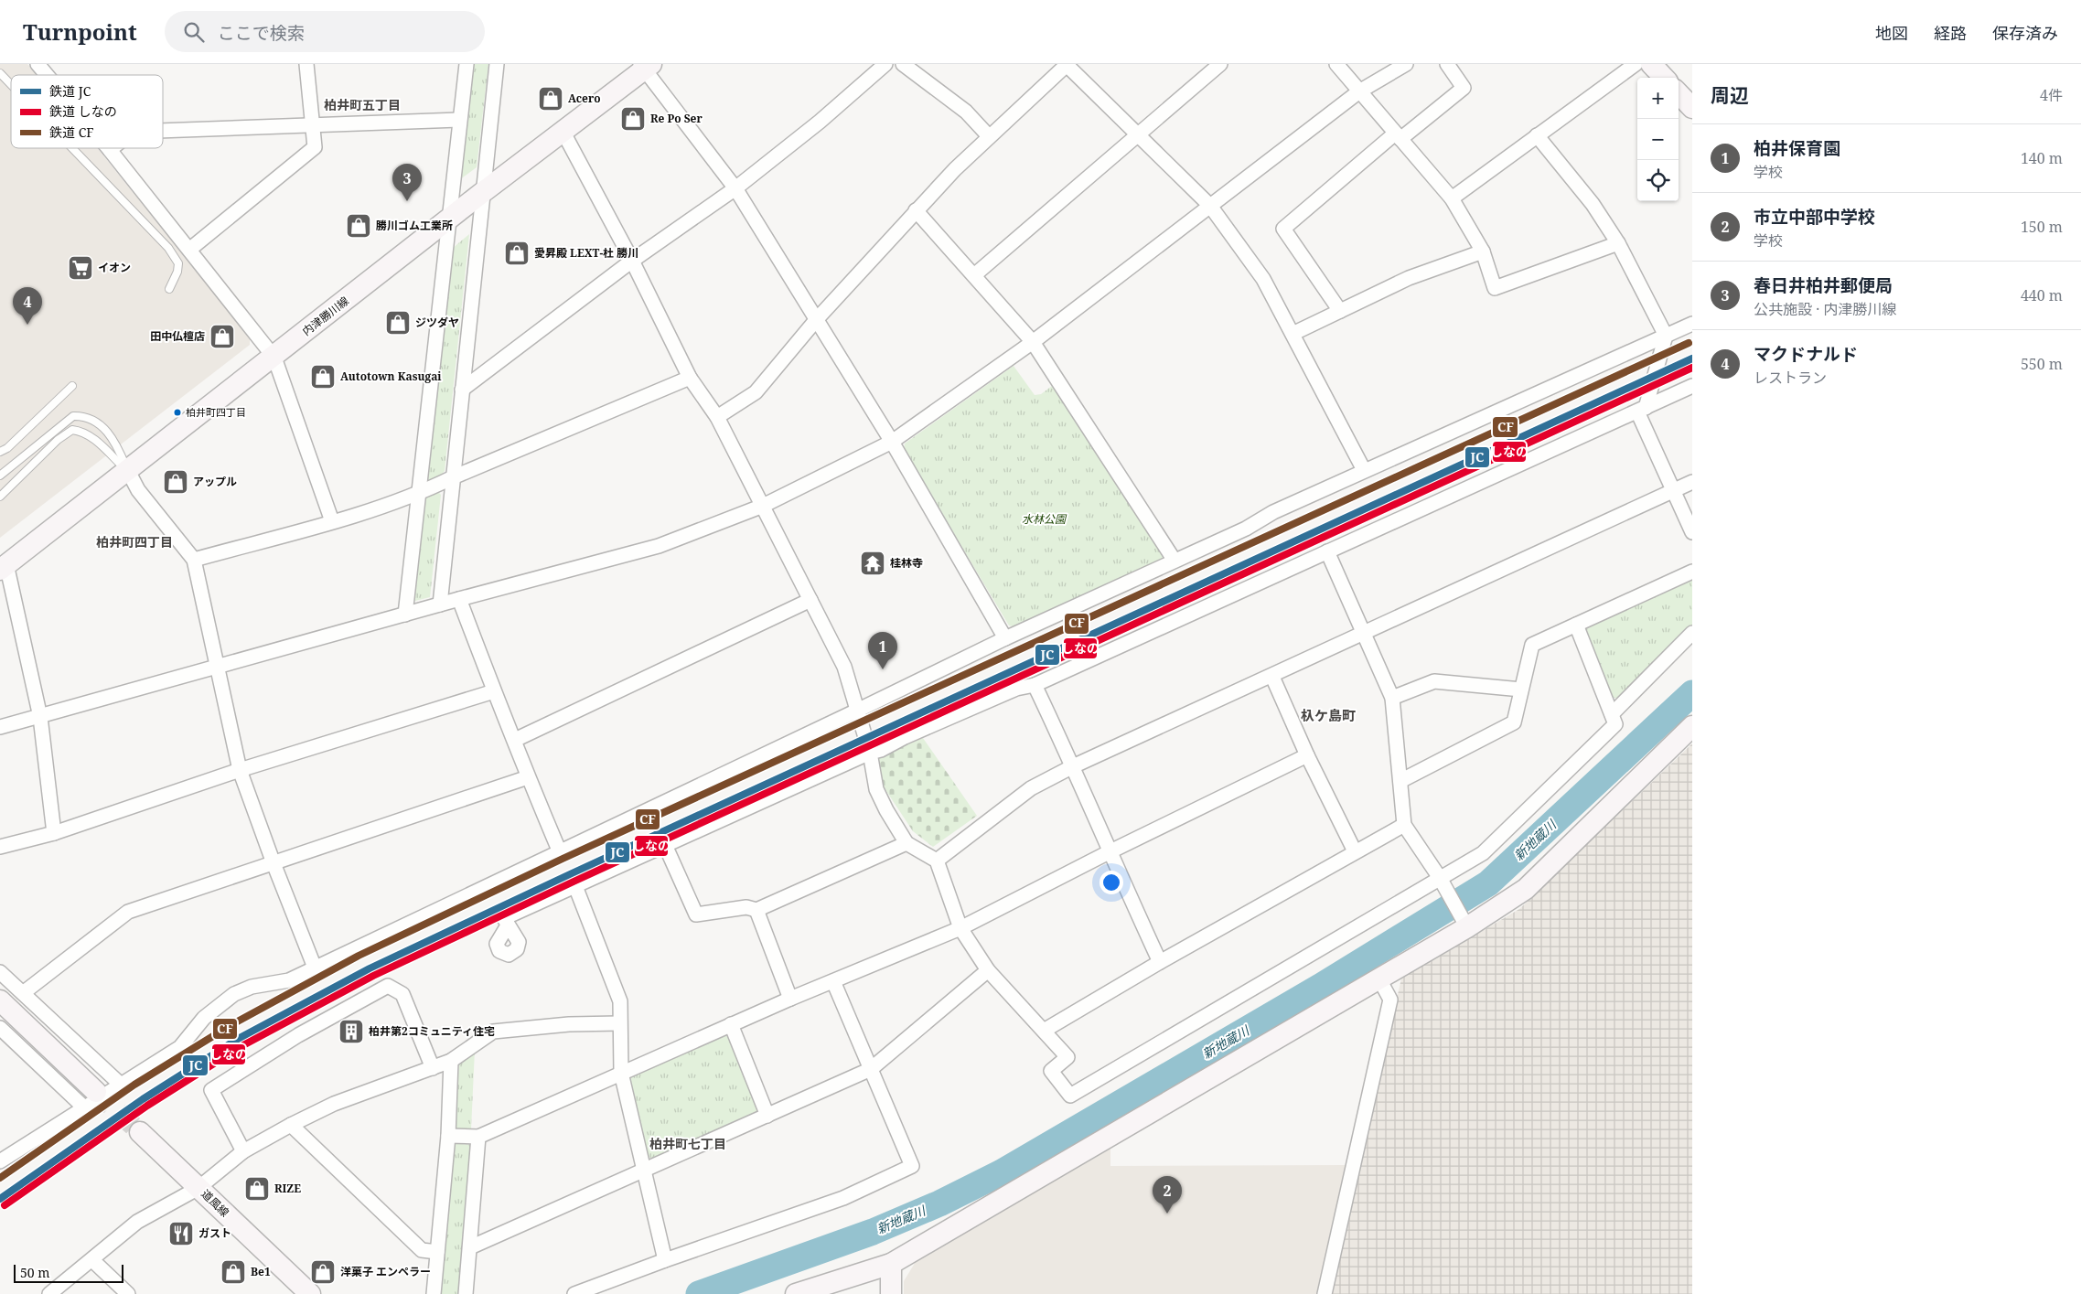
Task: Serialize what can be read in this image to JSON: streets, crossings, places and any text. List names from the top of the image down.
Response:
{
  "streets": {
    "street": ["内津勝川線", "道風線"]
  },
  "districts": [
    "柏井町五丁目",
    "柏井町四丁目",
    "杁ケ島町",
    "柏井町七丁目"
  ],
  "water": ["新地蔵川"],
  "parks": ["水林公園"],
  "places": {
    "shop": [
      "Acero",
      "Re Po Ser",
      "勝川ゴム工業所",
      "愛昇殿 LEXT-杜 勝川",
      "ジツダヤ",
      "田中仏檀店",
      "Autotown Kasugai",
      "アップル",
      "RIZE",
      "Be1",
      "洋菓子 エンペラー"
    ],
    "supermarket": ["イオン"],
    "other": ["柏井町四丁目"],
    "temple": ["桂林寺"],
    "building": ["柏井第2コミュニティ住宅"],
    "restaurant": ["ガスト"]
  },
  "lines": ["rail line CF", "rail line JC", "rail line しなの"],
  "legend": ["鉄道 JC", "鉄道 しなの", "鉄道 CF"],
  "scale_bar": "50 m",
  "page": {
    "header": "Turnpoint",
    "search": "ここで検索",
    "nav": ["地図", "経路", "保存済み"],
    "heading": ["周辺", "4件"],
    "map_buttons": ["+", "−"],
    "list": [
      {
        "mark": "1",
        "name": "柏井保育園",
        "note": "学校",
        "value": "140 m"
      },
      {
        "mark": "2",
        "name": "市立中部中学校",
        "note": "学校",
        "value": "150 m"
      },
      {
        "mark": "3",
        "name": "春日井柏井郵便局",
        "note": "公共施設 · 内津勝川線",
        "value": "440 m"
      },
      {
        "mark": "4",
        "name": "マクドナルド",
        "note": "レストラン",
        "value": "550 m"
      }
    ],
    "pins": [
      "3",
      "4",
      "1",
      "2"
    ],
    "scale": "50 m"
  }
}
